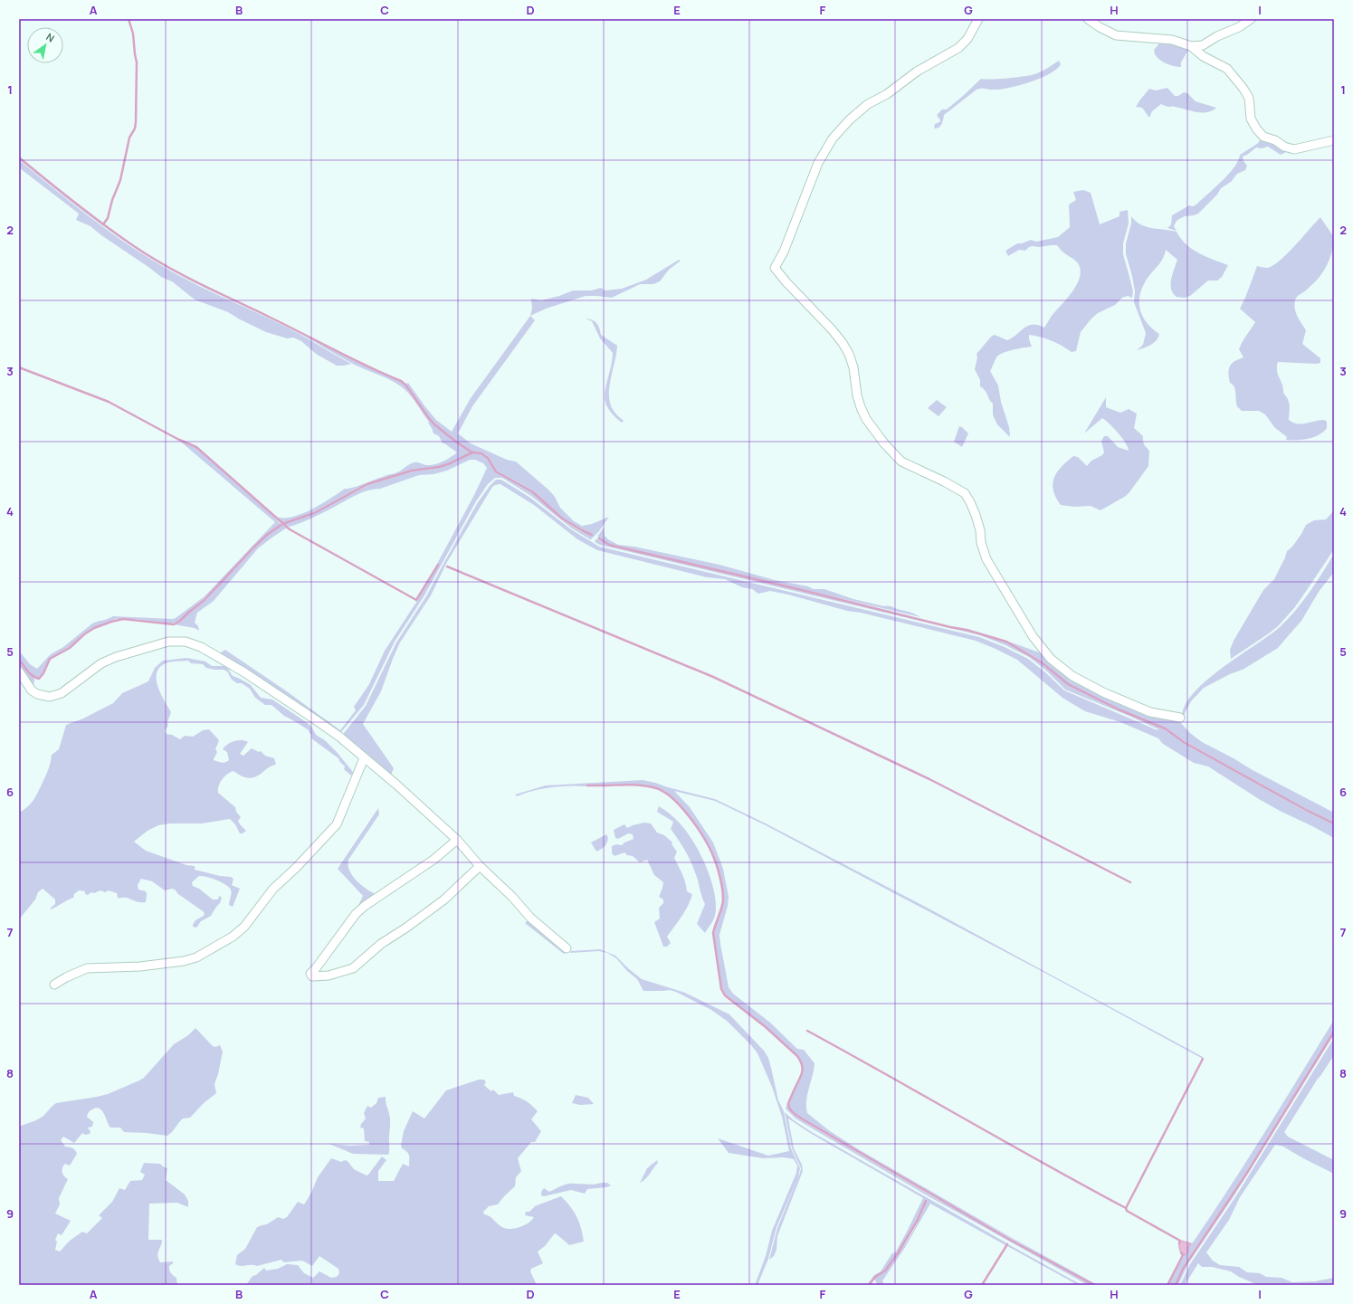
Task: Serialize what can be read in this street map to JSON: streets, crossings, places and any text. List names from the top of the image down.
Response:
{
  "north": "top right",
  "grid": {
    "columns": [
      "A",
      "B",
      "C",
      "D",
      "E",
      "F",
      "G",
      "H",
      "I"
    ],
    "rows": [
      "1",
      "2",
      "3",
      "4",
      "5",
      "6",
      "7",
      "8",
      "9"
    ]
  }
}
